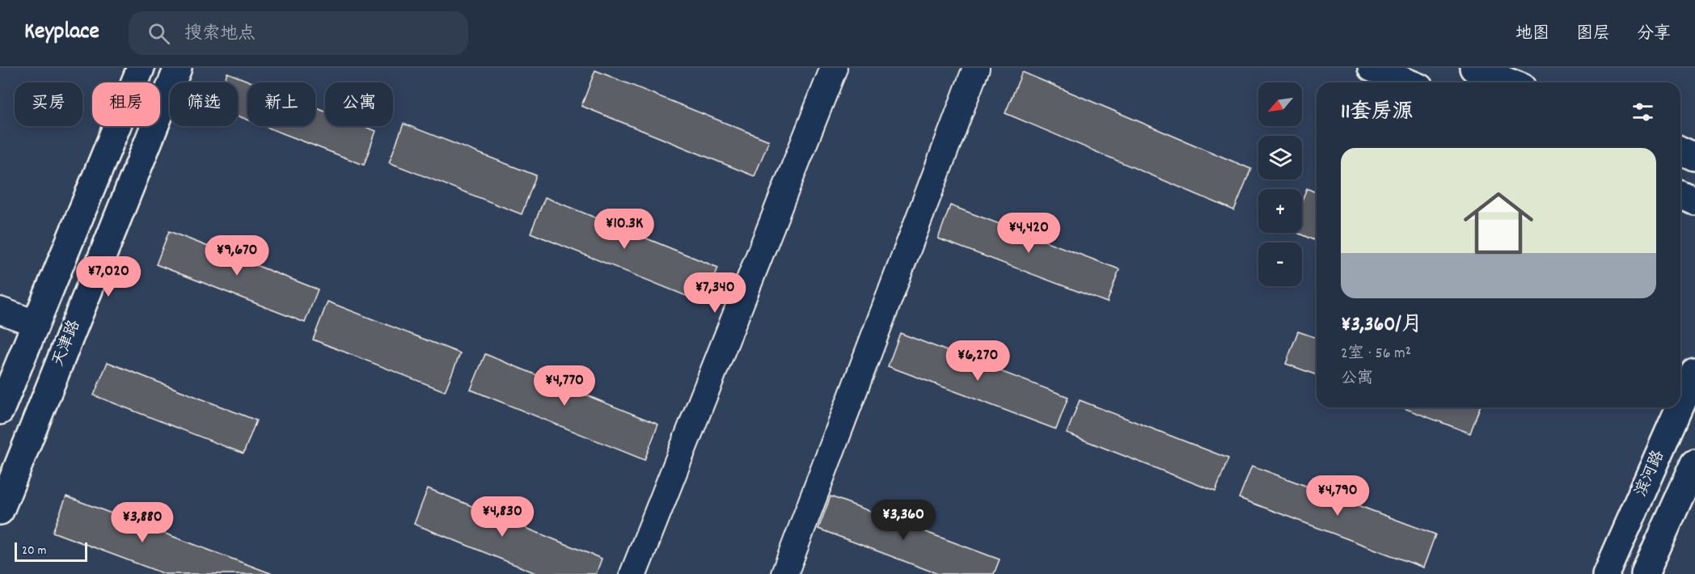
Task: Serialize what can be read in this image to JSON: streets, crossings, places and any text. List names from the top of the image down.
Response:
{
  "streets": {
    "street": ["天津路", "滨河路"]
  },
  "scale_bar": "20 m",
  "north": "bottom left",
  "page": {
    "header": "Keyplace",
    "search": "搜索地点",
    "nav": ["地图", "图层", "分享"],
    "map_buttons": ["+", "−"],
    "chip": [
      "买房",
      "租房",
      "筛选",
      "新上",
      "公寓"
    ],
    "heading": "11套房源",
    "list": [
      {
        "name": "¥3,360/月",
        "note": "2室 · 56 m² · 公寓"
      }
    ],
    "price": [
      "¥10.3K",
      "¥4,420",
      "¥9,670",
      "¥7,020",
      "¥7,340",
      "¥6,270",
      "¥4,770",
      "¥4,790",
      "¥4,830",
      "¥3,360",
      "¥3,880"
    ],
    "scale": "20 m"
  }
}
